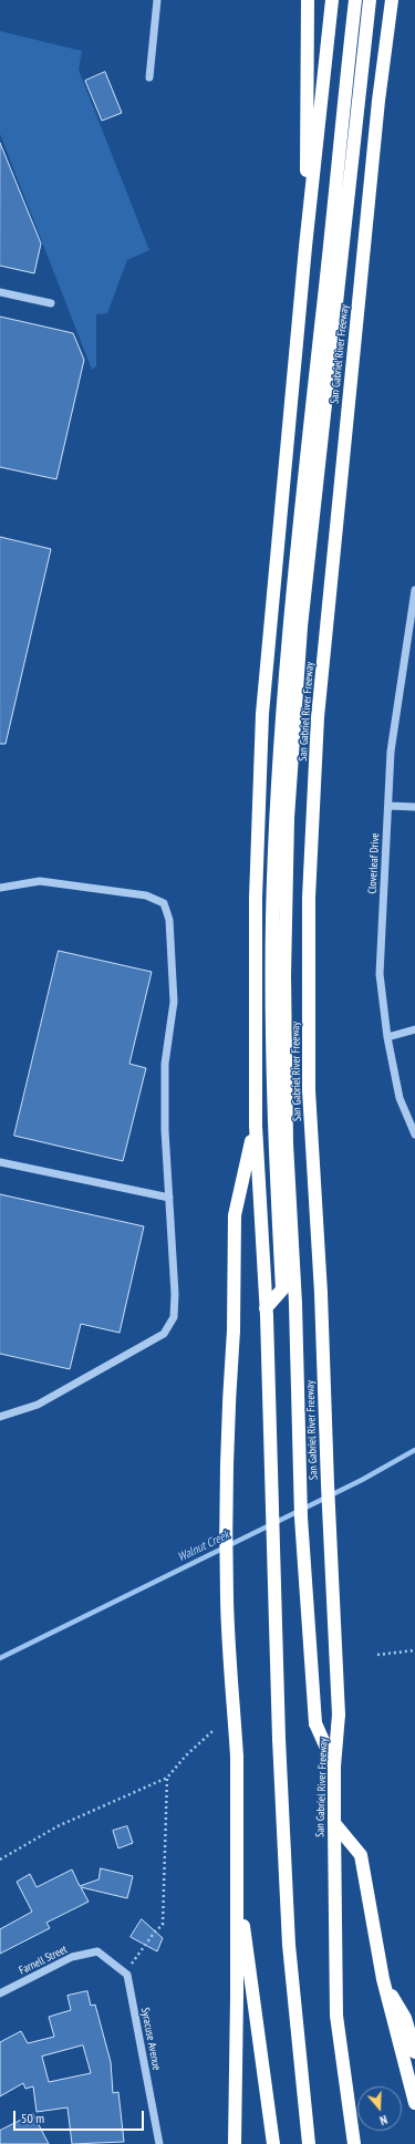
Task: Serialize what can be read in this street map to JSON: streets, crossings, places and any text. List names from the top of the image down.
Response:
{
  "streets": {
    "highway": ["San Gabriel River Freeway"],
    "street": ["Cloverleaf Drive", "Farnell Street", "Syracuse Avenue"]
  },
  "crossings": [
    ["Farnell Street", "Syracuse Avenue"]
  ],
  "water": ["Walnut Creek"],
  "scale_bar": "50 m",
  "north": "bottom"
}
